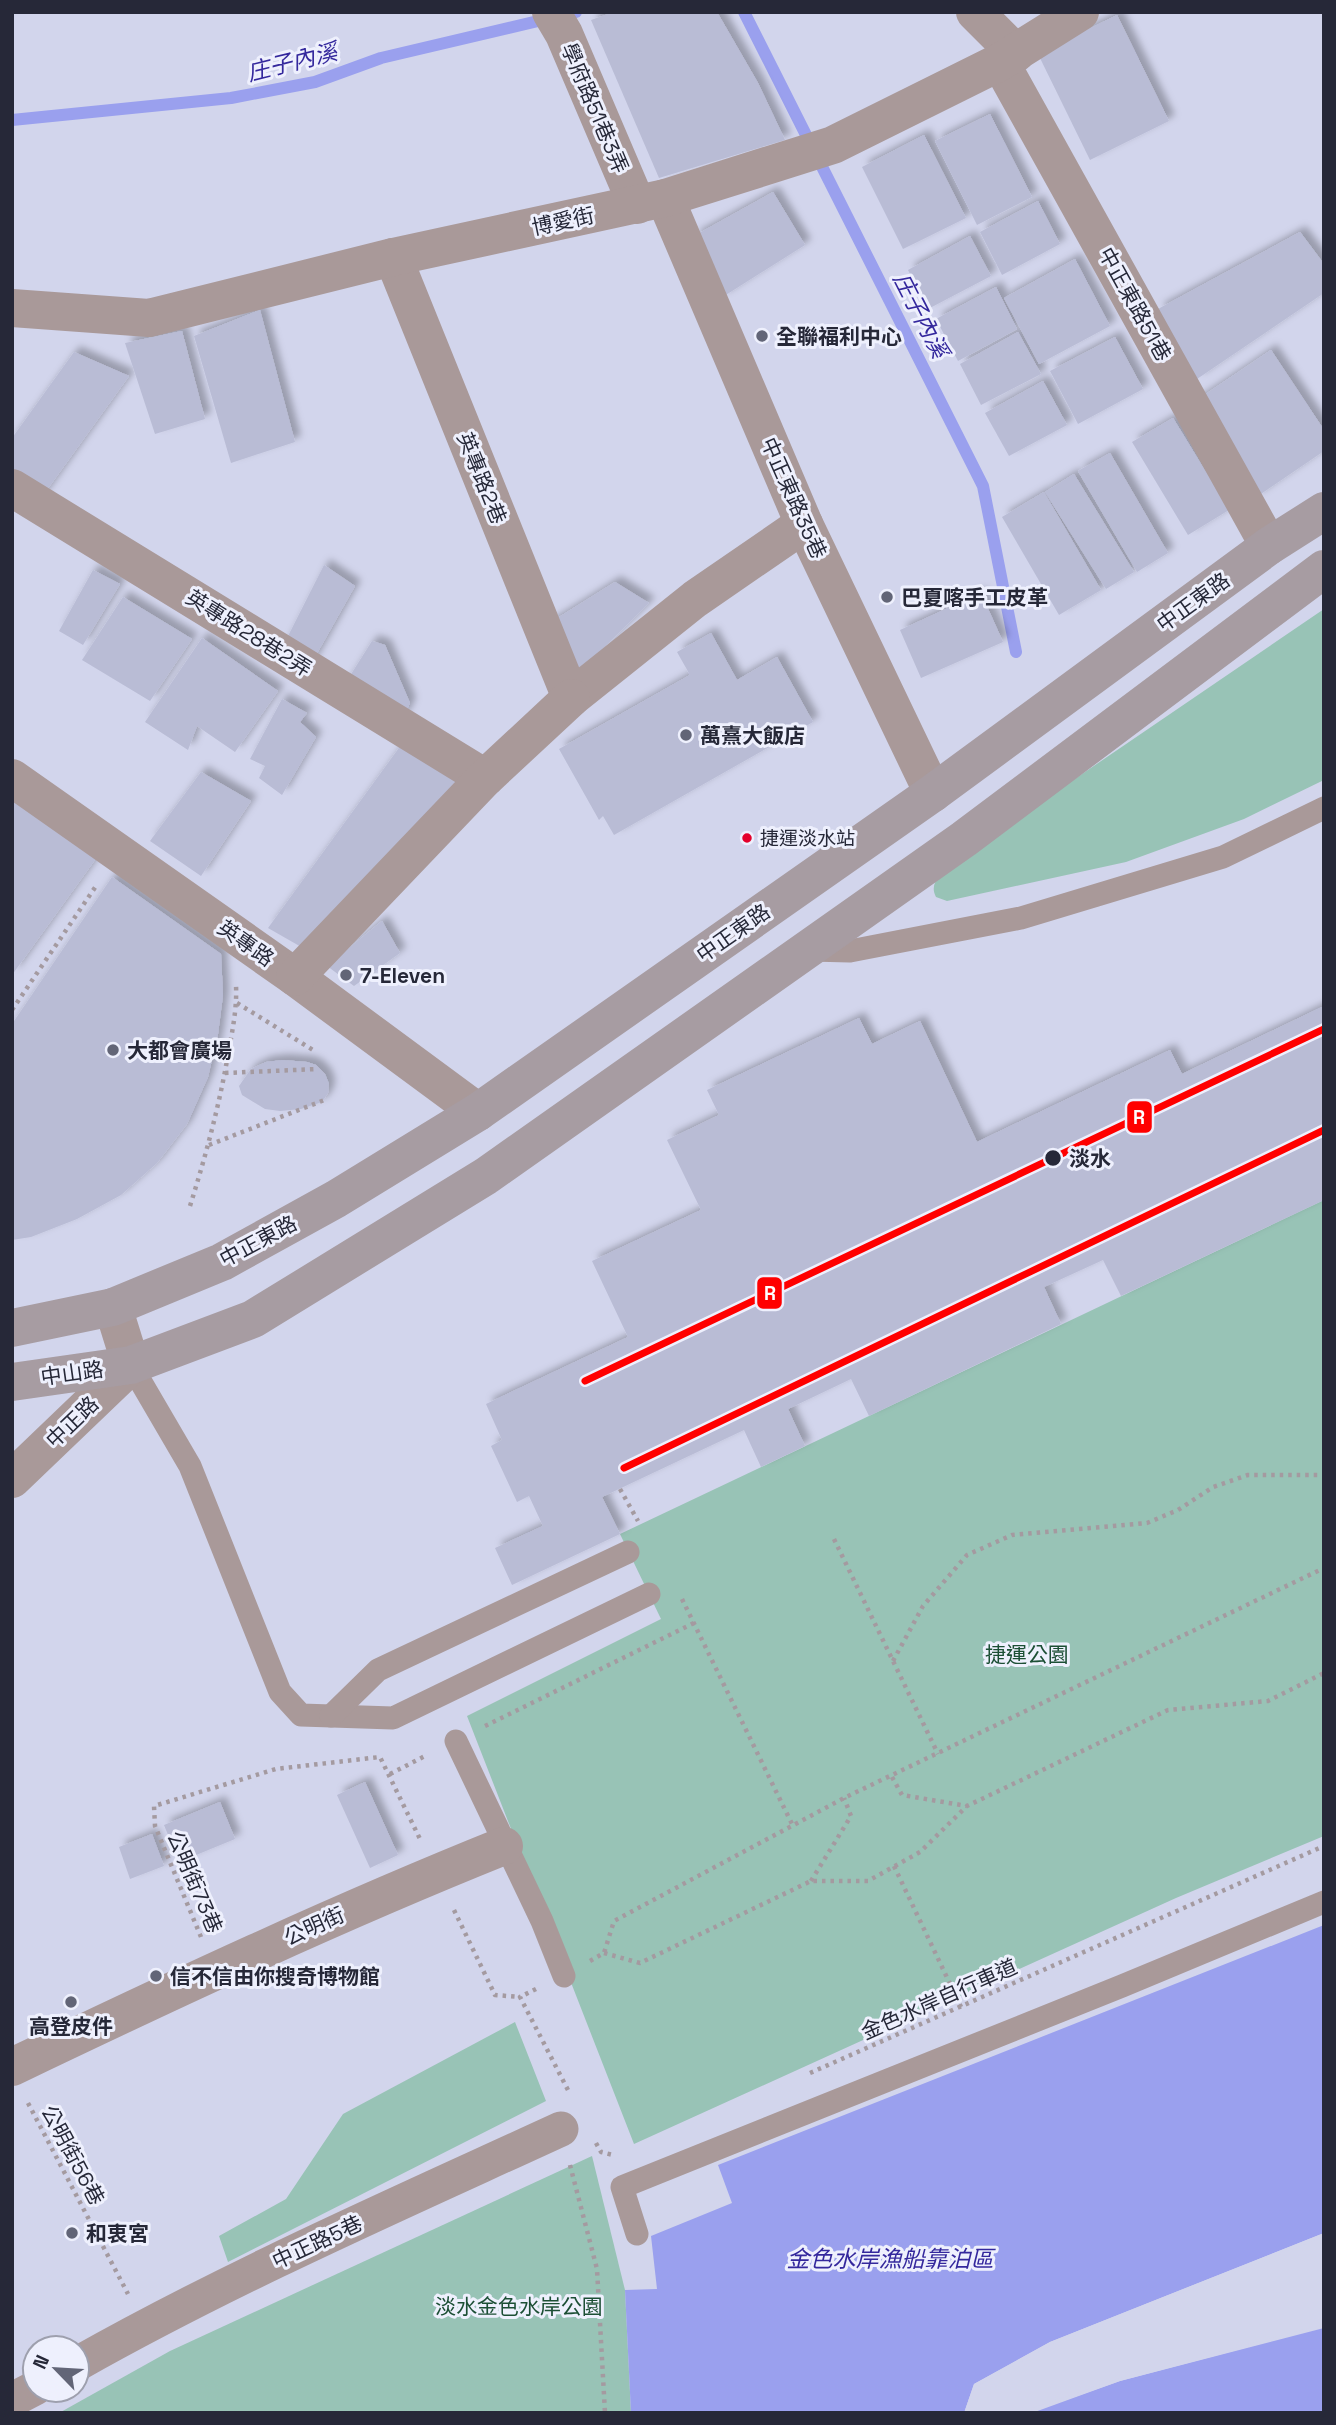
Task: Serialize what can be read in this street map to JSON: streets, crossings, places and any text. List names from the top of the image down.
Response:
{
  "streets": {
    "main road": ["中正東路", "中山路"],
    "street": [
      "學府路51巷3弄",
      "博愛街",
      "中正東路51巷",
      "英專路2巷",
      "中正東路35巷",
      "英專路28巷2弄",
      "英專路",
      "中正路",
      "公明街",
      "中正路5巷"
    ],
    "path": ["公明街73巷", "金色水岸自行車道", "公明街56巷"]
  },
  "crossings": [
    ["學府路51巷3弄", "博愛街"],
    ["學府路51巷3弄", "中正東路35巷"],
    ["博愛街", "中正東路51巷"],
    ["博愛街", "英專路2巷"],
    ["博愛街", "中正東路35巷"],
    ["中正東路51巷", "中正東路"],
    ["中正東路35巷", "中正東路"],
    ["中正東路", "英專路"],
    ["中山路", "中正路"],
    ["公明街73巷", "公明街"],
    ["公明街", "公明街56巷"],
    ["公明街56巷", "中正路5巷"]
  ],
  "water": ["庄子內溪", "金色水岸漁船靠泊區"],
  "parks": ["捷運公園", "淡水金色水岸公園"],
  "places": [
    "全聯福利中心",
    "巴夏喀手工皮革",
    "萬熹大飯店",
    "捷運淡水站",
    "7-Eleven",
    "大都會廣場",
    "淡水",
    "信不信由你搜奇博物館",
    "高登皮件",
    "和衷宮"
  ],
  "lines": ["transit line R"],
  "north": "top left"
}
